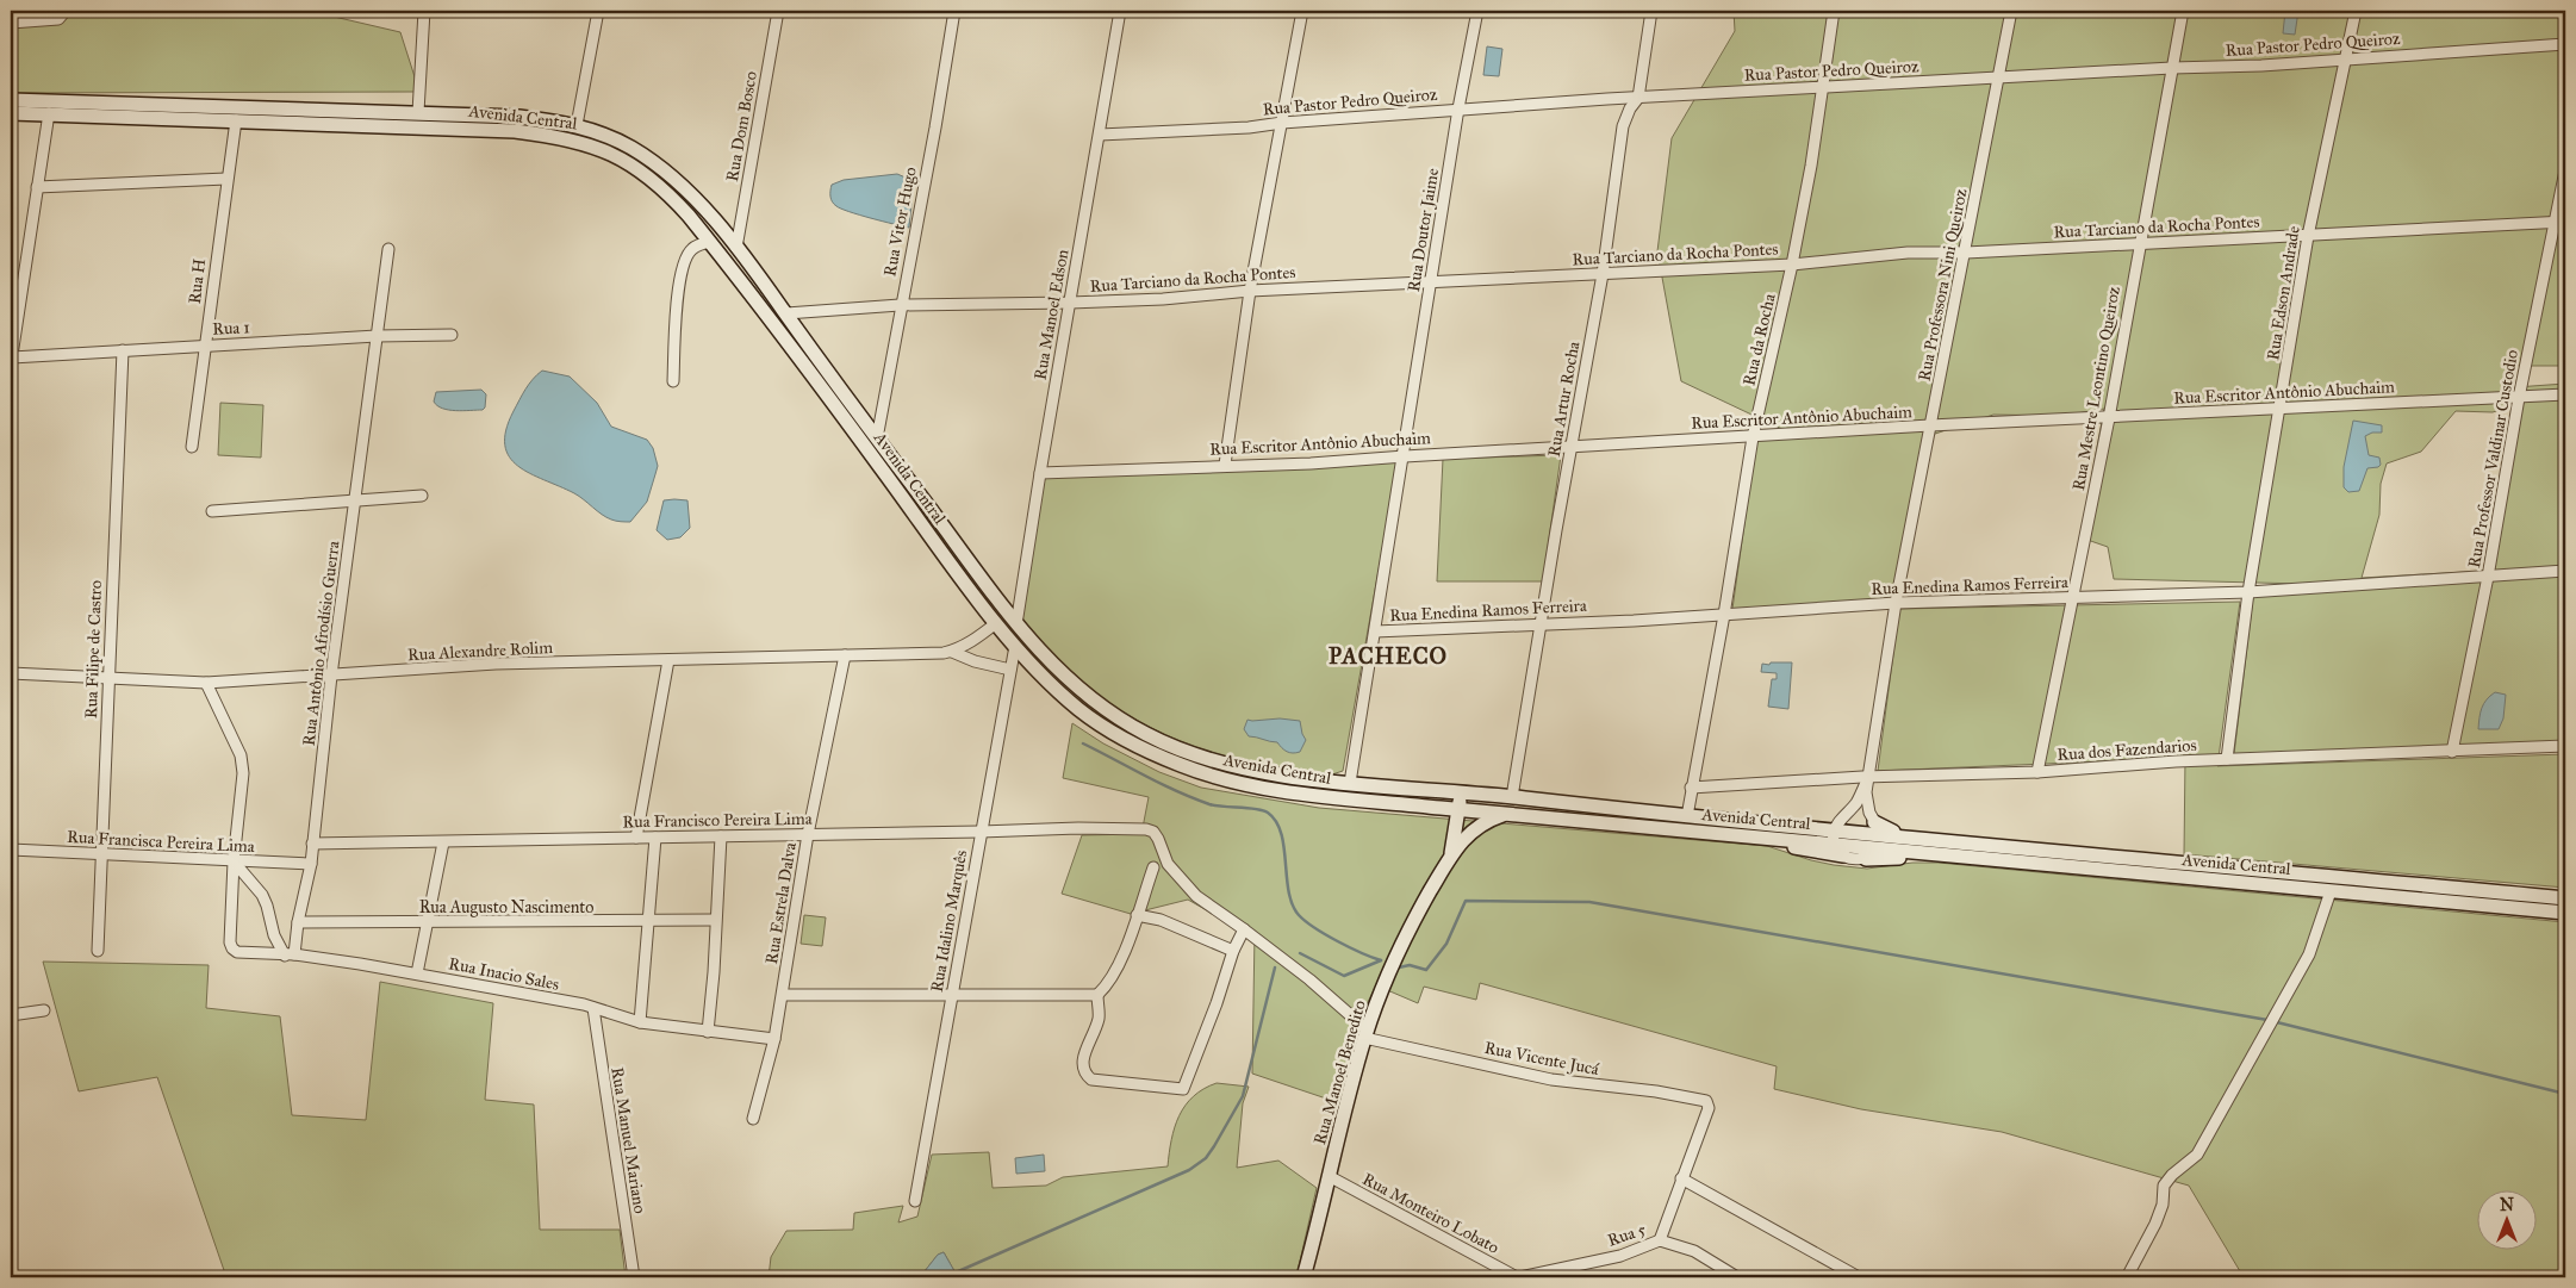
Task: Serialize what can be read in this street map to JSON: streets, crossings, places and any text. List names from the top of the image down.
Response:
{
  "streets": {
    "main road": ["Avenida Central", "Rua Manoel Benedito"],
    "street": [
      "Rua Pastor Pedro Queiroz",
      "Rua Dom Bosco",
      "Rua Vitor Hugo",
      "Rua Tarciano da Rocha Pontes",
      "Rua Doutor Jaime",
      "Rua H",
      "Rua Professora Nini Queiroz",
      "Rua Edson Andrade",
      "Rua Manoel Edson",
      "Rua 1",
      "Rua da Rocha",
      "Rua Mestre Leontino Queiroz",
      "Rua Escritor Antônio Abuchaim",
      "Rua Artur Rocha",
      "Rua Professor Valdinar Custodio",
      "Rua Enedina Ramos Ferreira",
      "Rua Antônio Afrodísio Guerra",
      "Rua Filipe de Castro",
      "Rua Alexandre Rolim",
      "Rua dos Fazendarios",
      "Rua Francisco Pereira Lima",
      "Rua Francisca Pereira Lima",
      "Rua Estrela Dalva",
      "Rua Augusto Nascimento",
      "Rua Idalino Marquês",
      "Rua Inacio Sales",
      "Rua Vicente Jucá",
      "Rua Manuel Mariano",
      "Rua Monteiro Lobato",
      "Rua 5"
    ]
  },
  "crossings": [
    ["Rua Pastor Pedro Queiroz", "Rua Doutor Jaime"],
    ["Rua Pastor Pedro Queiroz", "Rua Professora Nini Queiroz"],
    ["Rua Pastor Pedro Queiroz", "Rua Edson Andrade"],
    ["Rua Pastor Pedro Queiroz", "Rua Manoel Edson"],
    ["Rua Pastor Pedro Queiroz", "Rua da Rocha"],
    ["Rua Pastor Pedro Queiroz", "Rua Mestre Leontino Queiroz"],
    ["Rua Pastor Pedro Queiroz", "Rua Artur Rocha"],
    ["Avenida Central", "Rua Dom Bosco"],
    ["Avenida Central", "Rua Vitor Hugo"],
    ["Avenida Central", "Rua Tarciano da Rocha Pontes"],
    ["Avenida Central", "Rua Doutor Jaime"],
    ["Avenida Central", "Rua H"],
    ["Avenida Central", "Rua Manoel Edson"],
    ["Avenida Central", "Rua da Rocha"],
    ["Avenida Central", "Rua Artur Rocha"],
    ["Avenida Central", "Rua Alexandre Rolim"],
    ["Avenida Central", "Rua Idalino Marquês"],
    ["Avenida Central", "Rua Manoel Benedito"],
    ["Rua Vitor Hugo", "Rua Tarciano da Rocha Pontes"],
    ["Rua Tarciano da Rocha Pontes", "Rua Doutor Jaime"],
    ["Rua Tarciano da Rocha Pontes", "Rua Professora Nini Queiroz"],
    ["Rua Tarciano da Rocha Pontes", "Rua Edson Andrade"],
    ["Rua Tarciano da Rocha Pontes", "Rua Manoel Edson"],
    ["Rua Tarciano da Rocha Pontes", "Rua da Rocha"],
    ["Rua Tarciano da Rocha Pontes", "Rua Mestre Leontino Queiroz"],
    ["Rua Tarciano da Rocha Pontes", "Rua Artur Rocha"],
    ["Rua Tarciano da Rocha Pontes", "Rua Professor Valdinar Custodio"],
    ["Rua Doutor Jaime", "Rua Escritor Antônio Abuchaim"],
    ["Rua Doutor Jaime", "Rua Enedina Ramos Ferreira"],
    ["Rua H", "Rua 1"],
    ["Rua Professora Nini Queiroz", "Rua Escritor Antônio Abuchaim"],
    ["Rua Professora Nini Queiroz", "Rua Enedina Ramos Ferreira"],
    ["Rua Professora Nini Queiroz", "Rua dos Fazendarios"],
    ["Rua Edson Andrade", "Rua Escritor Antônio Abuchaim"],
    ["Rua Edson Andrade", "Rua Enedina Ramos Ferreira"],
    ["Rua Edson Andrade", "Rua dos Fazendarios"],
    ["Rua Manoel Edson", "Rua Escritor Antônio Abuchaim"],
    ["Rua 1", "Rua Antônio Afrodísio Guerra"],
    ["Rua 1", "Rua Filipe de Castro"],
    ["Rua da Rocha", "Rua Escritor Antônio Abuchaim"],
    ["Rua da Rocha", "Rua Enedina Ramos Ferreira"],
    ["Rua da Rocha", "Rua dos Fazendarios"],
    ["Rua Mestre Leontino Queiroz", "Rua Escritor Antônio Abuchaim"],
    ["Rua Mestre Leontino Queiroz", "Rua Enedina Ramos Ferreira"],
    ["Rua Mestre Leontino Queiroz", "Rua dos Fazendarios"],
    ["Rua Escritor Antônio Abuchaim", "Rua Artur Rocha"],
    ["Rua Escritor Antônio Abuchaim", "Rua Professor Valdinar Custodio"],
    ["Rua Artur Rocha", "Rua Enedina Ramos Ferreira"],
    ["Rua Professor Valdinar Custodio", "Rua Enedina Ramos Ferreira"],
    ["Rua Professor Valdinar Custodio", "Rua dos Fazendarios"],
    ["Rua Antônio Afrodísio Guerra", "Rua Alexandre Rolim"],
    ["Rua Antônio Afrodísio Guerra", "Rua Francisco Pereira Lima"],
    ["Rua Antônio Afrodísio Guerra", "Rua Francisca Pereira Lima"],
    ["Rua Antônio Afrodísio Guerra", "Rua Augusto Nascimento"],
    ["Rua Antônio Afrodísio Guerra", "Rua Inacio Sales"],
    ["Rua Filipe de Castro", "Rua Alexandre Rolim"],
    ["Rua Filipe de Castro", "Rua Francisca Pereira Lima"],
    ["Rua Alexandre Rolim", "Rua Estrela Dalva"],
    ["Rua Alexandre Rolim", "Rua Idalino Marquês"],
    ["Rua Francisco Pereira Lima", "Rua Estrela Dalva"],
    ["Rua Francisco Pereira Lima", "Rua Idalino Marquês"],
    ["Rua Francisca Pereira Lima", "Rua Inacio Sales"],
    ["Rua Estrela Dalva", "Rua Inacio Sales"],
    ["Rua Inacio Sales", "Rua Manuel Mariano"],
    ["Rua Vicente Jucá", "Rua Manoel Benedito"],
    ["Rua Manoel Benedito", "Rua Monteiro Lobato"],
    ["Rua Monteiro Lobato", "Rua 5"]
  ],
  "districts": ["PACHECO"],
  "north": "top"
}
